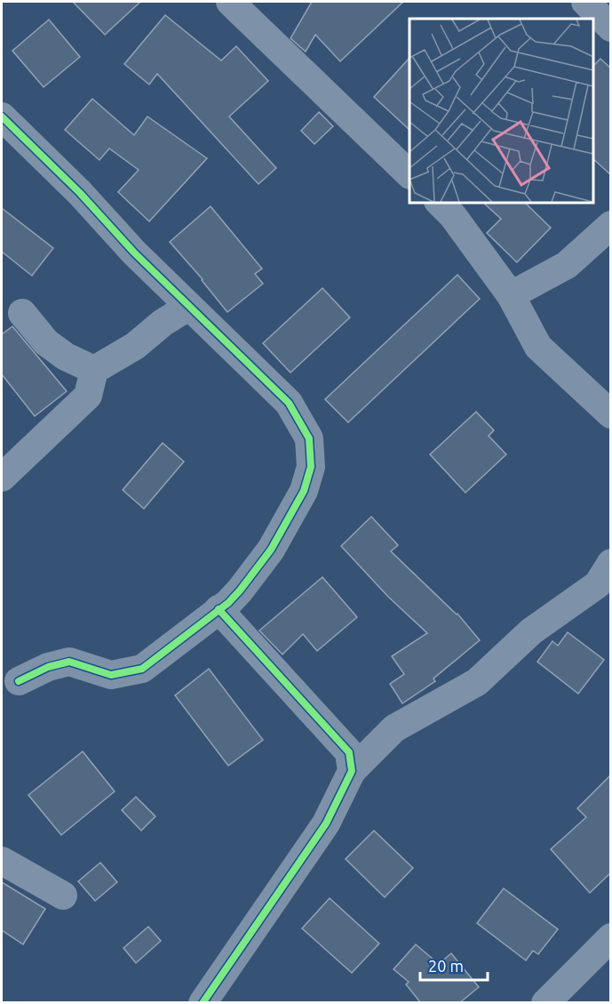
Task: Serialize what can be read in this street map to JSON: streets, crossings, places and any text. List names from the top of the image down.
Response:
{
  "scale_bar": "20 m"
}
